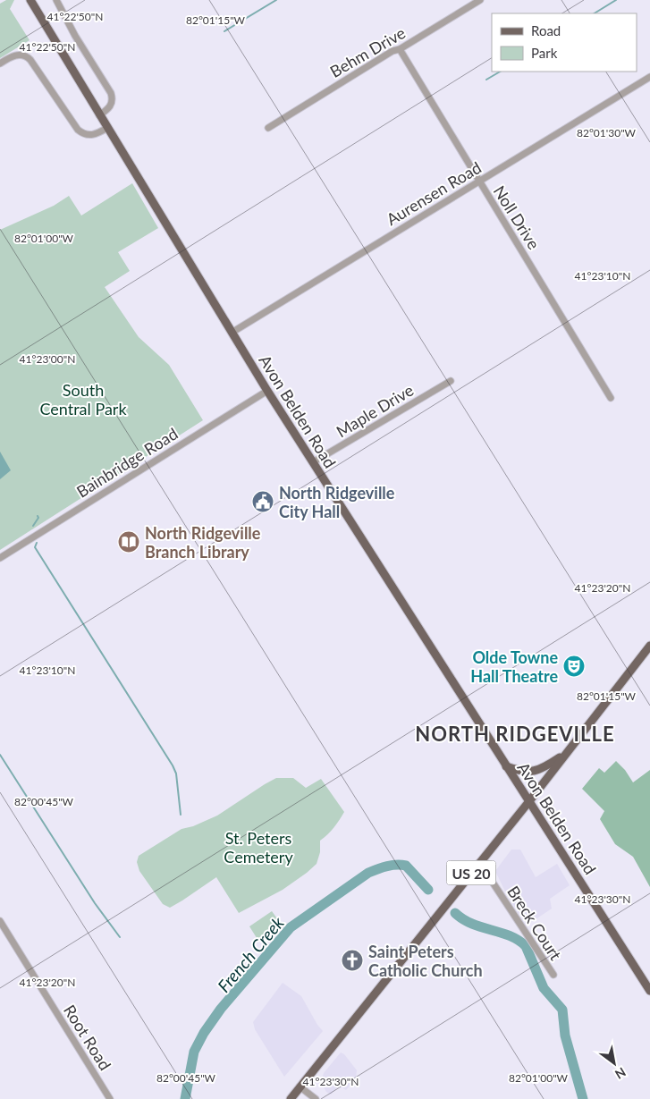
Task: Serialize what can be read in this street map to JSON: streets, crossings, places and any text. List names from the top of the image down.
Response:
{
  "streets": {
    "main road": ["Avon Belden Road", "US 20"],
    "street": [
      "Behm Drive",
      "Aurensen Road",
      "Noll Drive",
      "Maple Drive",
      "Bainbridge Road",
      "Breck Court",
      "Root Road"
    ]
  },
  "crossings": [
    ["Behm Drive", "Noll Drive"],
    ["Aurensen Road", "Noll Drive"],
    ["Aurensen Road", "Avon Belden Road"],
    ["Maple Drive", "Avon Belden Road"],
    ["Avon Belden Road", "Bainbridge Road"],
    ["Avon Belden Road", "US 20"],
    ["US 20", "Breck Court"]
  ],
  "districts": ["NORTH RIDGEVILLE"],
  "water": ["French Creek"],
  "parks": ["South Central Park", "St. Peters Cemetery"],
  "places": {
    "public building": ["North Ridgeville City Hall"],
    "library": ["North Ridgeville Branch Library"],
    "theatre": ["Olde Towne Hall Theatre"],
    "church": ["Saint Peters Catholic Church"]
  },
  "legend": ["Road", "Park"],
  "north": "bottom right",
  "coordinates": [
    "41°22'50\"N",
    "82°01'15\"W",
    "82°01'30\"W",
    "82°01'00\"W",
    "41°23'10\"N",
    "41°23'00\"N",
    "41°23'20\"N",
    "82°00'45\"W",
    "41°23'30\"N"
  ]
}
